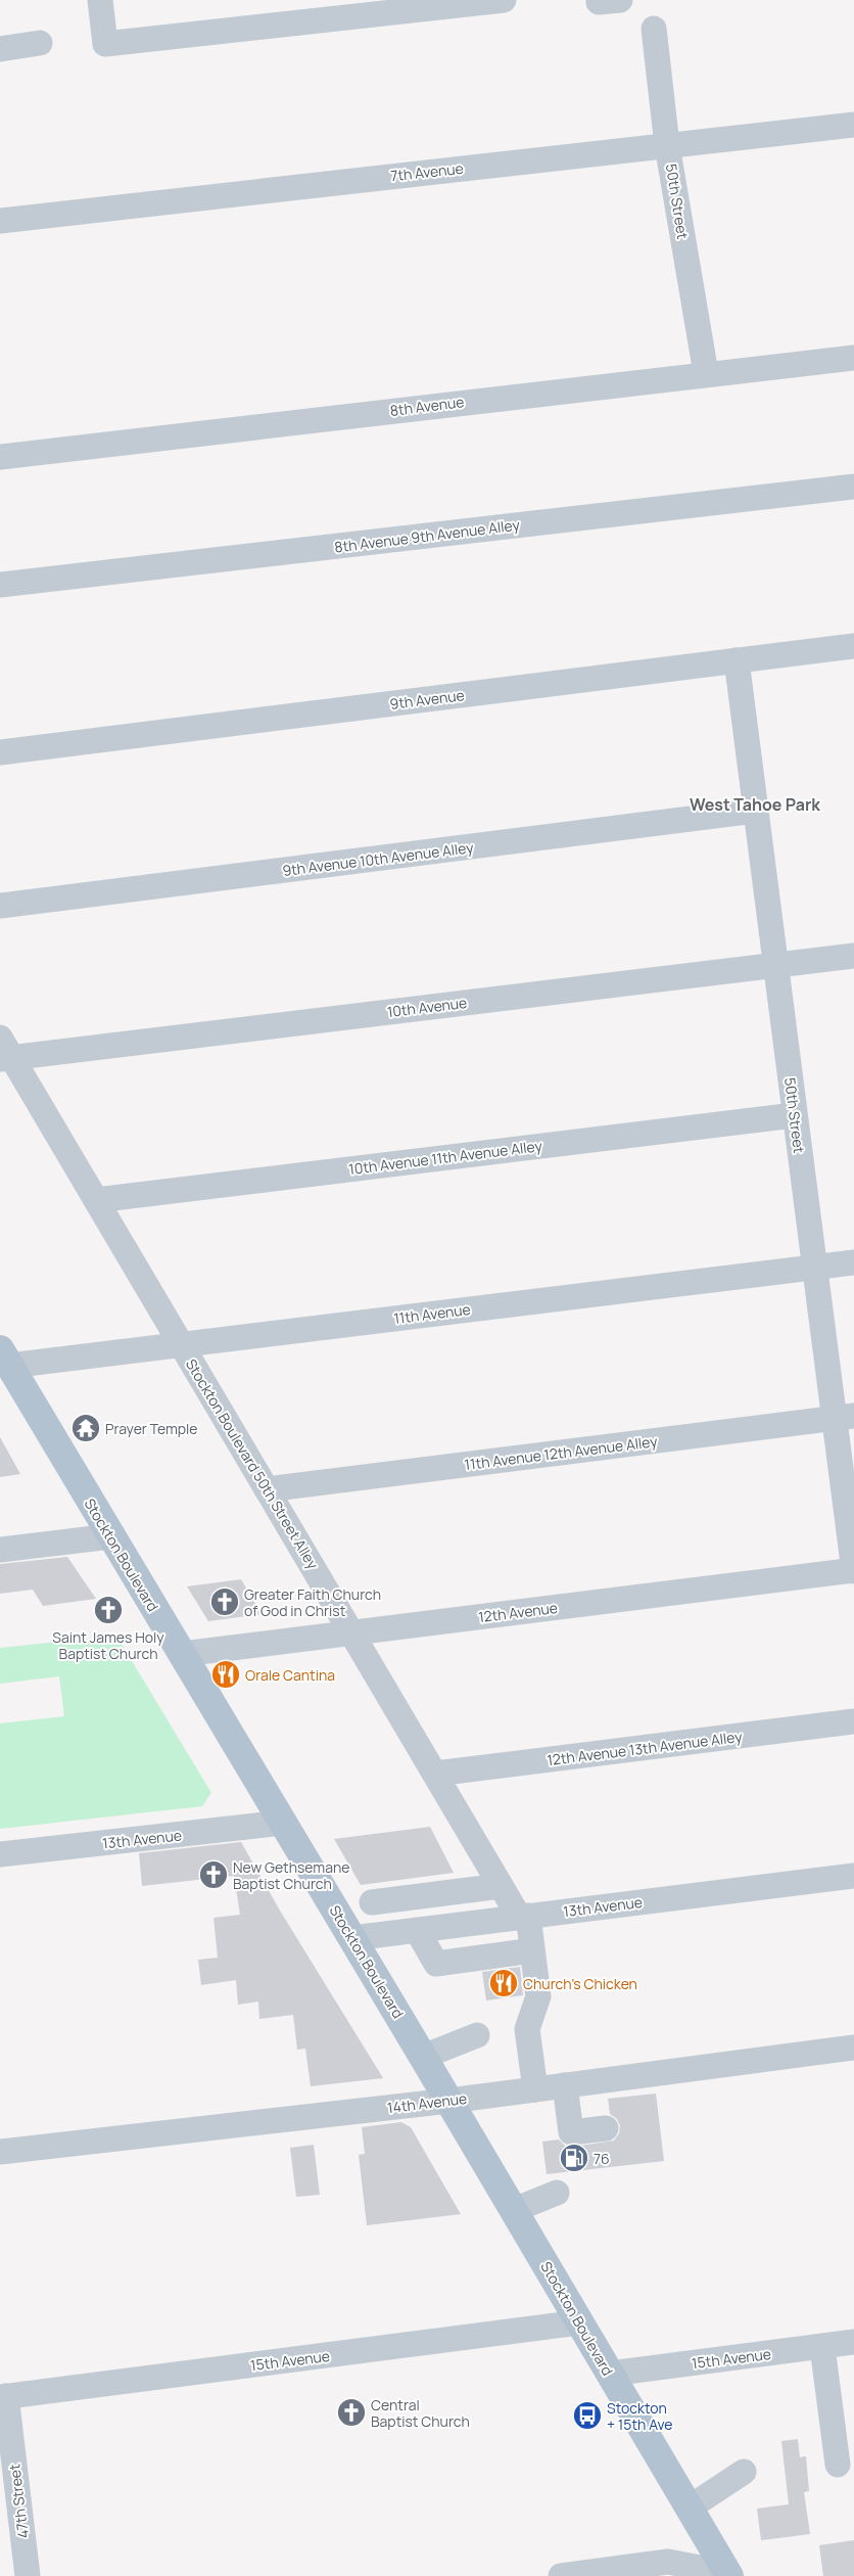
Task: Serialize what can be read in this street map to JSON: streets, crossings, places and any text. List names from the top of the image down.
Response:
{
  "streets": {
    "main road": ["Stockton Boulevard"],
    "street": [
      "7th Avenue",
      "50th Street",
      "8th Avenue",
      "8th Avenue 9th Avenue Alley",
      "9th Avenue",
      "9th Avenue 10th Avenue Alley",
      "10th Avenue",
      "10th Avenue 11th Avenue Alley",
      "11th Avenue",
      "11th Avenue 12th Avenue Alley",
      "Stockton Boulevard 50th Street Alley",
      "12th Avenue",
      "12th Avenue 13th Avenue Alley",
      "13th Avenue",
      "14th Avenue",
      "15th Avenue",
      "47th Street"
    ]
  },
  "crossings": [
    ["7th Avenue", "50th Street"],
    ["50th Street", "8th Avenue"],
    ["50th Street", "9th Avenue"],
    ["50th Street", "9th Avenue 10th Avenue Alley"],
    ["50th Street", "10th Avenue"],
    ["50th Street", "10th Avenue 11th Avenue Alley"],
    ["50th Street", "11th Avenue"],
    ["50th Street", "11th Avenue 12th Avenue Alley"],
    ["50th Street", "12th Avenue"],
    ["10th Avenue", "Stockton Boulevard 50th Street Alley"],
    ["10th Avenue 11th Avenue Alley", "Stockton Boulevard 50th Street Alley"],
    ["11th Avenue", "Stockton Boulevard 50th Street Alley"],
    ["11th Avenue", "Stockton Boulevard"],
    ["11th Avenue 12th Avenue Alley", "Stockton Boulevard 50th Street Alley"],
    ["Stockton Boulevard 50th Street Alley", "12th Avenue"],
    ["Stockton Boulevard 50th Street Alley", "12th Avenue 13th Avenue Alley"],
    ["Stockton Boulevard 50th Street Alley", "13th Avenue"],
    ["Stockton Boulevard", "12th Avenue"],
    ["Stockton Boulevard", "13th Avenue"],
    ["Stockton Boulevard", "14th Avenue"],
    ["Stockton Boulevard", "15th Avenue"],
    ["15th Avenue", "47th Street"]
  ],
  "districts": ["West Tahoe Park"],
  "places": {
    "temple": ["Prayer Temple"],
    "church": [
      "Greater Faith Church of God in Christ",
      "Saint James Holy Baptist Church",
      "New Gethsemane Baptist Church",
      "Central Baptist Church"
    ],
    "restaurant": ["Orale Cantina", "Church's Chicken"],
    "fuel station": ["76"],
    "bus stop": ["Stockton + 15th Ave"]
  }
}
